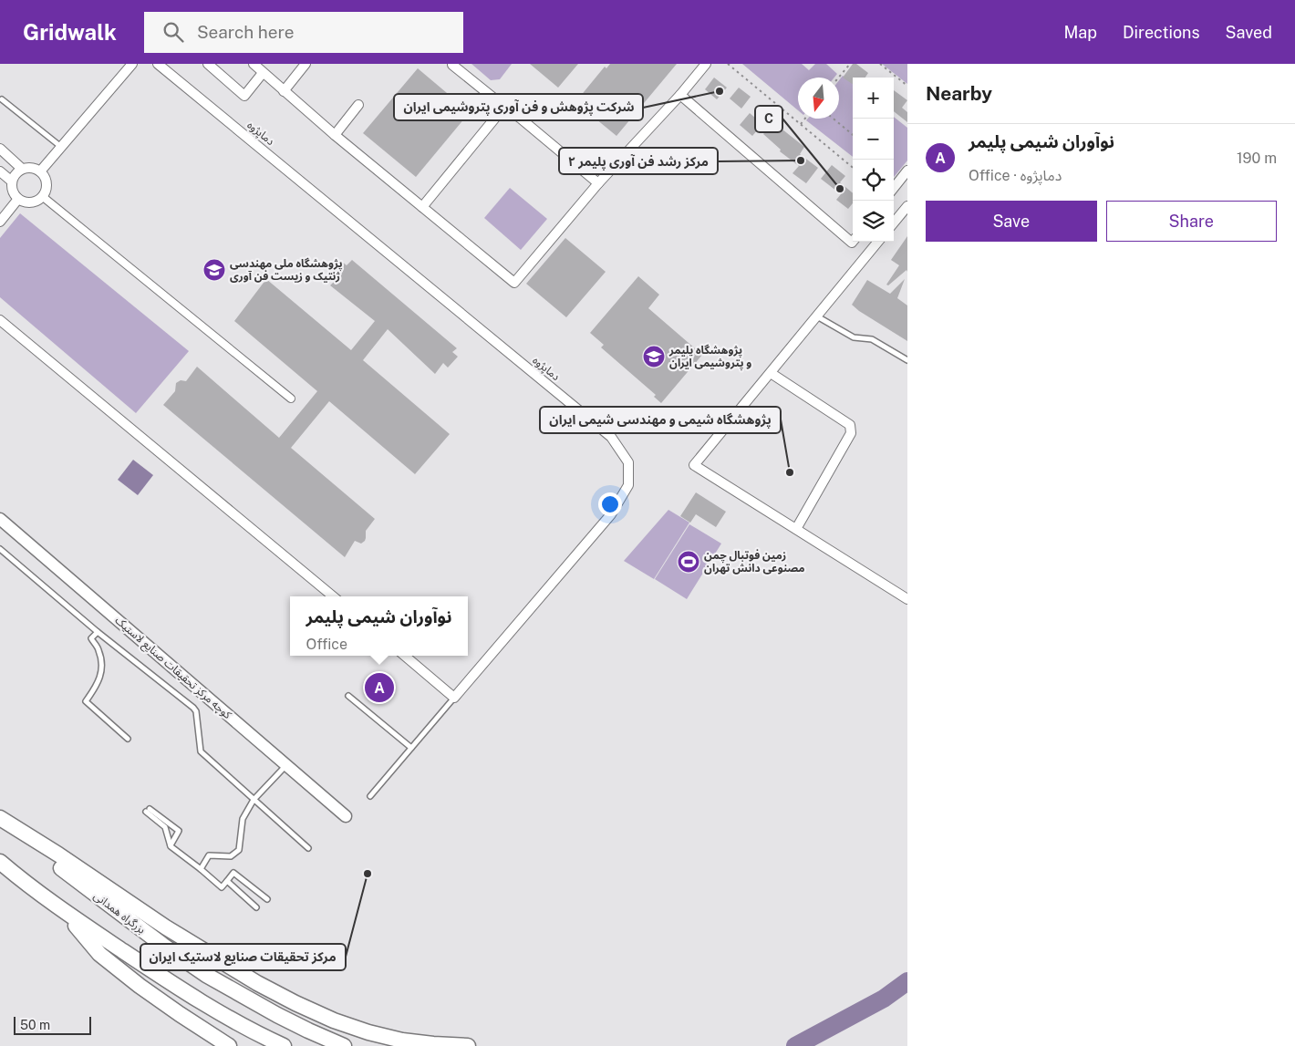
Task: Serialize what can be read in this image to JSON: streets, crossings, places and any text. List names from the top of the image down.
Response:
{
  "streets": {
    "highway": ["بزرگراه همدانی"],
    "street": ["دماپژوه", "کوچه مرکز تحقیقات صنایع لاستیک"]
  },
  "places": {
    "other": [
      "شرکت پژوهش و فن آوری پتروشیمی ایران",
      "مرکز رشد فن آوری پلیمر ۲",
      "C",
      "پژوهشگاه شیمی و مهندسی شیمی ایران",
      "مرکز تحقیقات صنایع لاستیک ایران"
    ],
    "school or university": ["پژوهشگاه ملی مهندسی ژنتیک و زیست فن آوری", "پژوهشگاه پلیمر و پتروشیمی ایران"],
    "sports": ["زمین فوتبال چمن مصنوعی دانش تهران"]
  },
  "scale_bar": "50 m",
  "north": "bottom",
  "page": {
    "header": "Gridwalk",
    "search": "Search here",
    "nav": ["Map", "Directions", "Saved"],
    "heading": "Nearby",
    "map_buttons": ["+", "−"],
    "list": [
      {
        "mark": "A",
        "name": "نوآوران شیمی پلیمر",
        "note": "Office · دماپژوه",
        "value": "190 m"
      }
    ],
    "buttons": ["Save", "Share"],
    "popup": ["نوآوران شیمی پلیمر", "Office"],
    "pins": "A",
    "scale": "50 m"
  }
}
